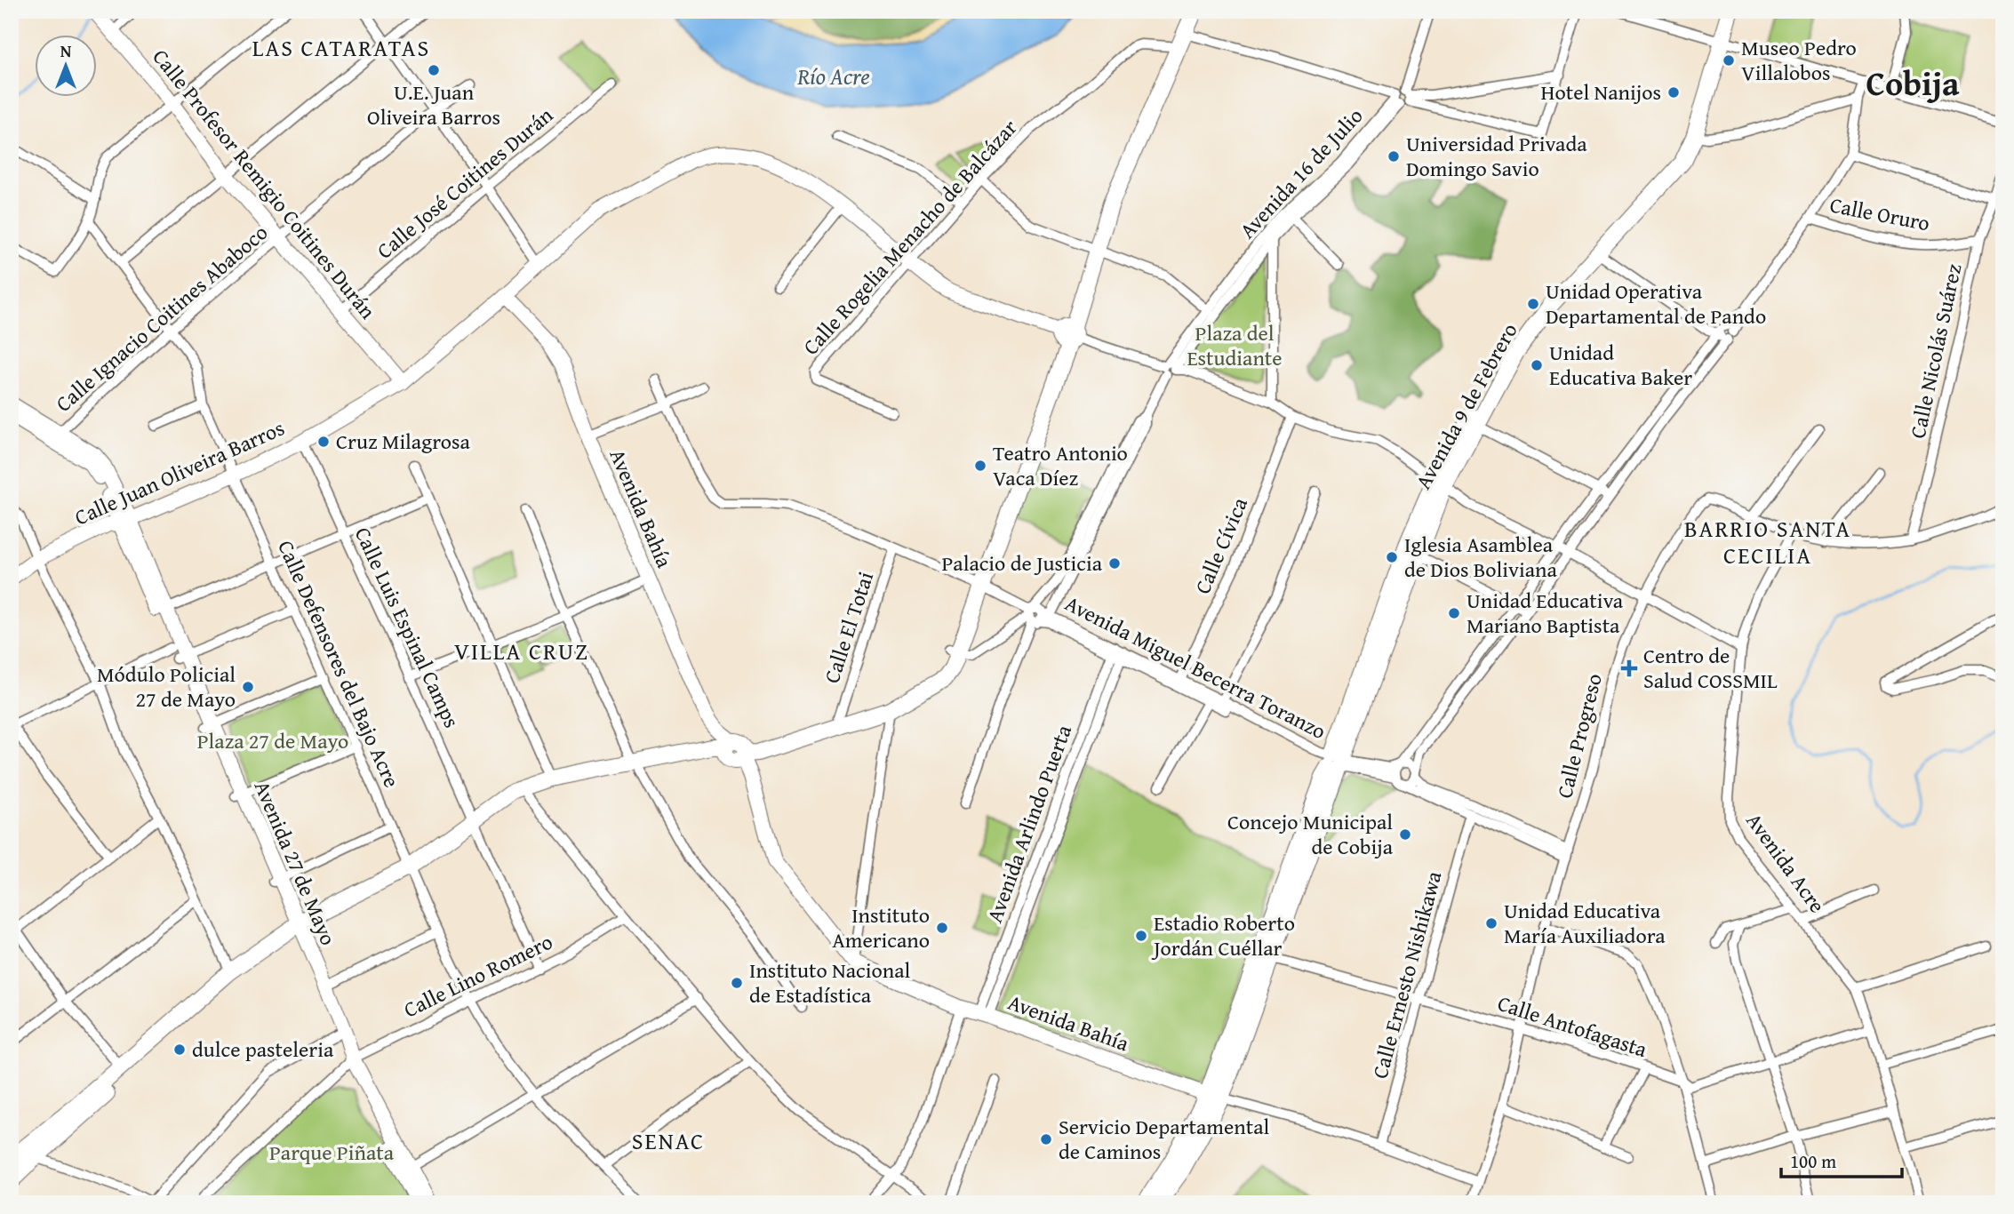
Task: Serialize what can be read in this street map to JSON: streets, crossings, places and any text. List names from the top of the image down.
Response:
{
  "streets": {
    "main road": ["Avenida 9 de Febrero"],
    "street": [
      "Avenida 16 de Julio",
      "Calle José Coitines Durán",
      "Calle Profesor Remigio Coitines Durán",
      "Calle Oruro",
      "Calle Rogelia Menacho de Balcázar",
      "Calle Ignacio Coitines Ababoco",
      "Calle Nicolás Suárez",
      "Calle Juan Oliveira Barros",
      "Avenida Bahía",
      "Calle Cívica",
      "Calle Luis Espinal Camps",
      "Calle El Totai",
      "Calle Defensores del Bajo Acre",
      "Avenida Miguel Becerra Toranzo",
      "Calle Progreso",
      "Avenida Arlindo Puerta",
      "Avenida 27 de Mayo",
      "Avenida Acre",
      "Calle Ernesto Nishikawa",
      "Calle Lino Romero",
      "Calle Antofagasta"
    ]
  },
  "crossings": [
    ["Avenida 16 de Julio", "Avenida Miguel Becerra Toranzo"],
    ["Calle José Coitines Durán", "Calle Profesor Remigio Coitines Durán"],
    ["Calle Profesor Remigio Coitines Durán", "Calle Ignacio Coitines Ababoco"],
    ["Calle Profesor Remigio Coitines Durán", "Calle Juan Oliveira Barros"],
    ["Calle Oruro", "Calle Nicolás Suárez"],
    ["Calle Rogelia Menacho de Balcázar", "Calle Juan Oliveira Barros"],
    ["Calle Ignacio Coitines Ababoco", "Calle Defensores del Bajo Acre"],
    ["Calle Ignacio Coitines Ababoco", "Avenida 27 de Mayo"],
    ["Calle Nicolás Suárez", "Calle Progreso"],
    ["Avenida 9 de Febrero", "Avenida Bahía"],
    ["Avenida 9 de Febrero", "Avenida Miguel Becerra Toranzo"],
    ["Avenida 9 de Febrero", "Calle Antofagasta"],
    ["Calle Juan Oliveira Barros", "Avenida Bahía"],
    ["Calle Juan Oliveira Barros", "Calle Luis Espinal Camps"],
    ["Calle Juan Oliveira Barros", "Calle Defensores del Bajo Acre"],
    ["Calle Juan Oliveira Barros", "Avenida 27 de Mayo"],
    ["Avenida Bahía", "Calle Progreso"],
    ["Avenida Bahía", "Avenida Arlindo Puerta"],
    ["Avenida Bahía", "Calle Ernesto Nishikawa"],
    ["Calle Cívica", "Avenida Miguel Becerra Toranzo"],
    ["Calle Luis Espinal Camps", "Calle Lino Romero"],
    ["Calle El Totai", "Avenida Miguel Becerra Toranzo"],
    ["Calle Defensores del Bajo Acre", "Calle Lino Romero"],
    ["Avenida Miguel Becerra Toranzo", "Calle Progreso"],
    ["Avenida Miguel Becerra Toranzo", "Avenida Arlindo Puerta"],
    ["Avenida Miguel Becerra Toranzo", "Calle Ernesto Nishikawa"],
    ["Calle Progreso", "Avenida Acre"],
    ["Calle Progreso", "Calle Antofagasta"],
    ["Avenida 27 de Mayo", "Calle Lino Romero"],
    ["Avenida Acre", "Calle Antofagasta"],
    ["Calle Ernesto Nishikawa", "Calle Antofagasta"]
  ],
  "districts": [
    "LAS CATARATAS",
    "Cobija",
    "BARRIO SANTA CECILIA",
    "VILLA CRUZ",
    "SENAC"
  ],
  "water": ["Río Acre"],
  "parks": ["Plaza del Estudiante", "Plaza 27 de Mayo", "Parque Piñata"],
  "places": {
    "other": [
      "Museo Pedro Villalobos",
      "U.E. Juan Oliveira Barros",
      "Hotel Nanijos",
      "Universidad Privada Domingo Savio",
      "Unidad Operativa Departamental de Pando",
      "Unidad Educativa Baker",
      "Cruz Milagrosa",
      "Teatro Antonio Vaca Díez",
      "Iglesia Asamblea de Dios Boliviana",
      "Palacio de Justicia",
      "Unidad Educativa Mariano Baptista",
      "Módulo Policial 27 de Mayo",
      "Concejo Municipal de Cobija",
      "Unidad Educativa María Auxiliadora",
      "Instituto Americano",
      "Estadio Roberto Jordán Cuéllar",
      "Instituto Nacional de Estadística",
      "dulce pasteleria",
      "Servicio Departamental de Caminos"
    ],
    "health": ["Centro de Salud COSSMIL"]
  },
  "scale_bar": "100 m",
  "north": "top"
}
